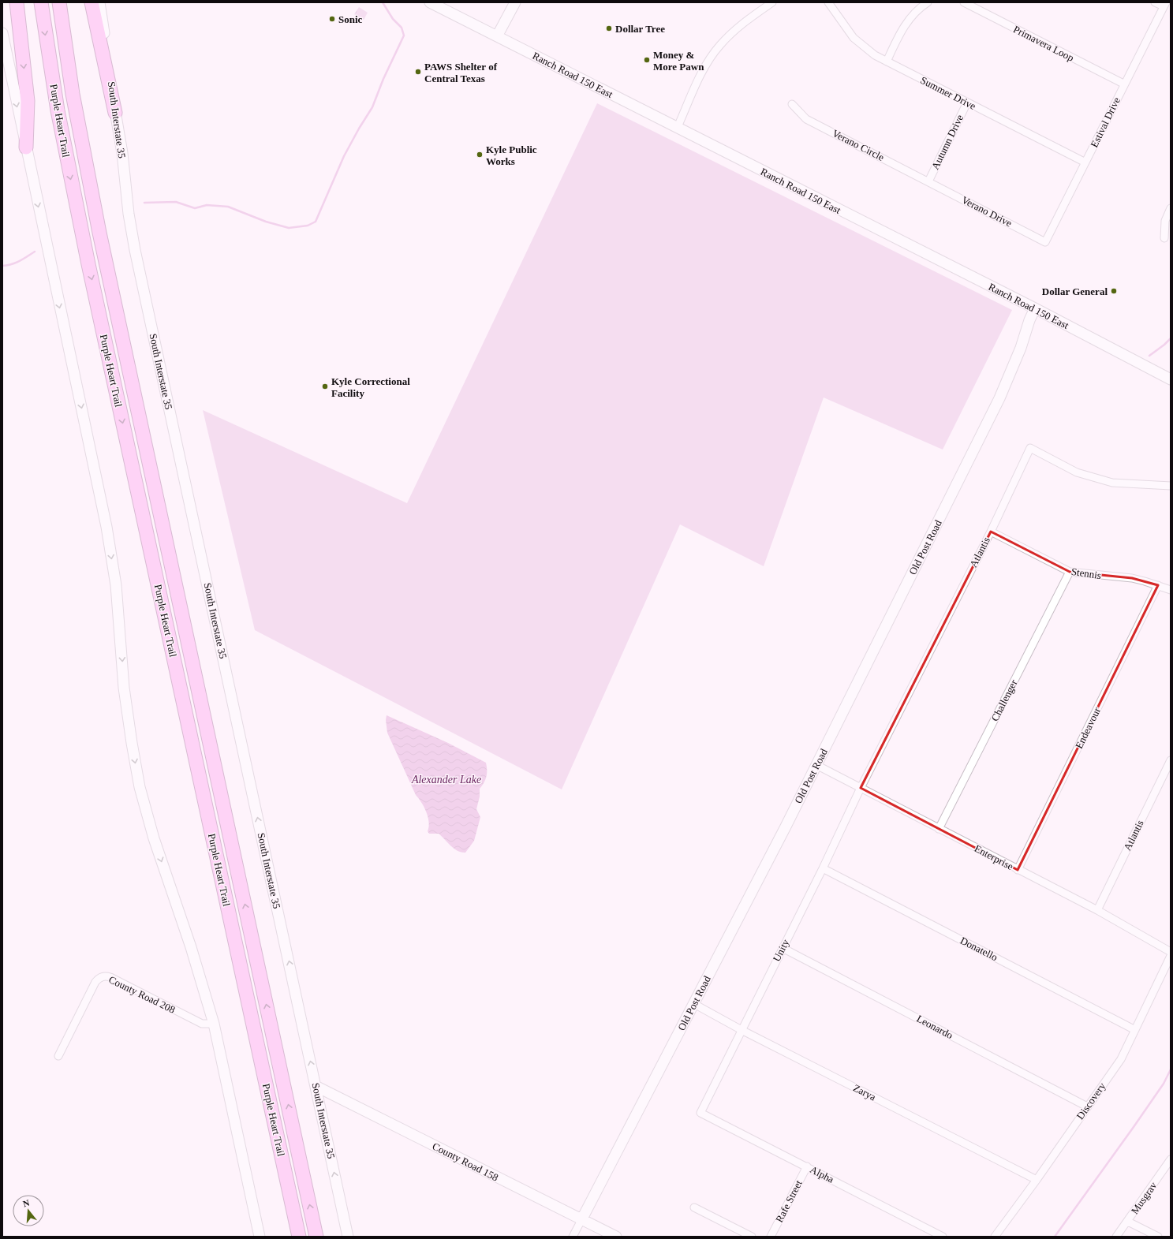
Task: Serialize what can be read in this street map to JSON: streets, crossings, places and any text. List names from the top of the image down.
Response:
{
  "streets": {
    "highway": ["Purple Heart Trail"],
    "main road": [
      "Ranch Road 150 East",
      "South Interstate 35",
      "Old Post Road",
      "County Road 158"
    ],
    "street": [
      "Primavera Loop",
      "Summer Drive",
      "Estival Drive",
      "Autumn Drive",
      "Verano Circle",
      "Verano Drive",
      "Atlantis",
      "Stennis",
      "Challenger",
      "Endeavour",
      "Enterprise",
      "Donatello",
      "Unity",
      "County Road 208",
      "Leonardo",
      "Zarya",
      "Discovery",
      "Alpha",
      "Musgrav",
      "Rafe Street"
    ]
  },
  "crossings": [
    ["Primavera Loop", "Estival Drive"],
    ["Ranch Road 150 East", "Old Post Road"],
    ["Summer Drive", "Estival Drive"],
    ["Summer Drive", "Autumn Drive"],
    ["South Interstate 35", "County Road 158"],
    ["Estival Drive", "Verano Drive"],
    ["Autumn Drive", "Verano Circle"],
    ["Autumn Drive", "Verano Drive"],
    ["Verano Circle", "Verano Drive"],
    ["Old Post Road", "Enterprise"],
    ["Old Post Road", "Zarya"],
    ["Old Post Road", "County Road 158"],
    ["Atlantis", "Stennis"],
    ["Atlantis", "Enterprise"],
    ["Atlantis", "Unity"],
    ["Stennis", "Challenger"],
    ["Stennis", "Endeavour"],
    ["Challenger", "Enterprise"],
    ["Endeavour", "Enterprise"],
    ["Enterprise", "Unity"],
    ["Donatello", "Unity"],
    ["Donatello", "Discovery"],
    ["Unity", "Leonardo"],
    ["Unity", "Zarya"],
    ["Unity", "Alpha"],
    ["Leonardo", "Discovery"],
    ["Zarya", "Discovery"],
    ["Alpha", "Rafe Street"]
  ],
  "water": ["Alexander Lake"],
  "places": [
    "Sonic",
    "Dollar Tree",
    "Money & More Pawn",
    "PAWS Shelter of Central Texas",
    "Kyle Public Works",
    "Dollar General",
    "Kyle Correctional Facility"
  ],
  "north": "top"
}
